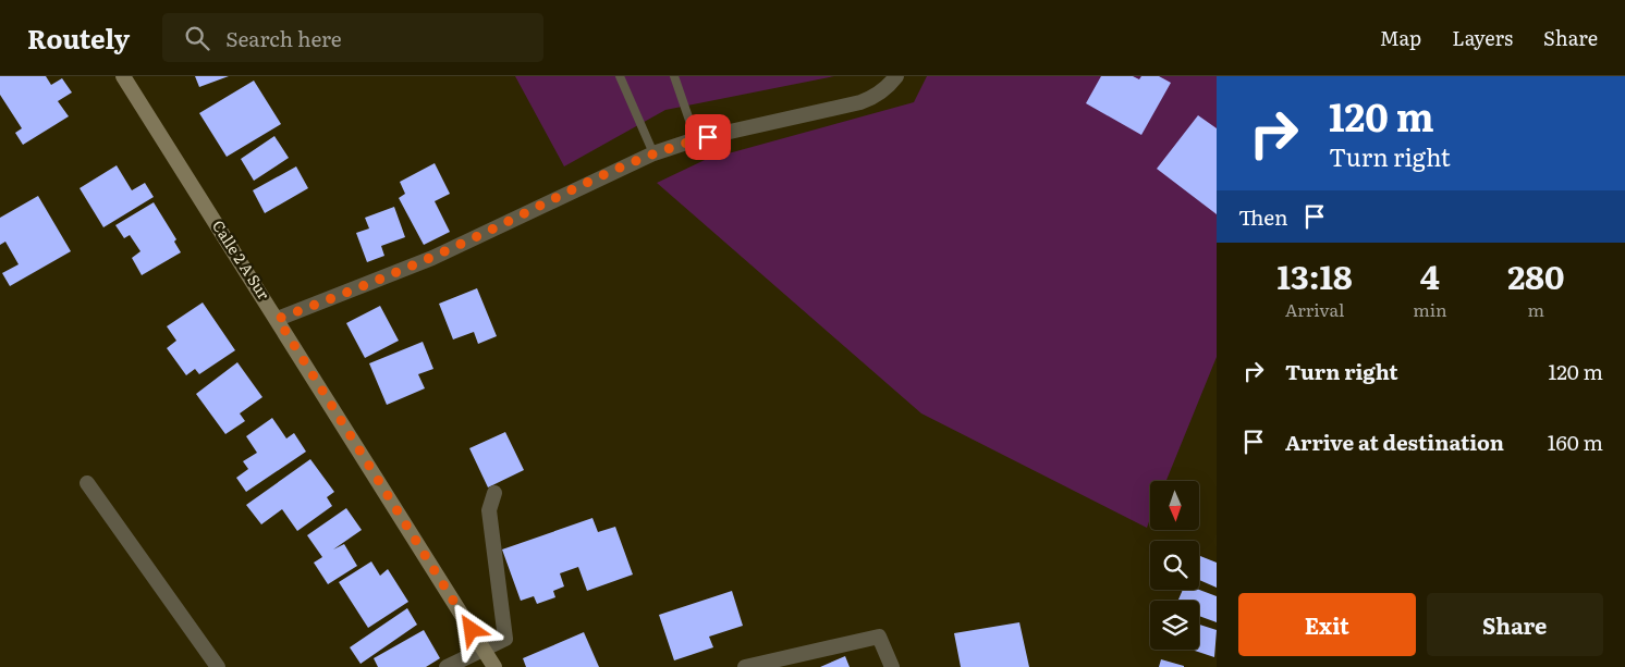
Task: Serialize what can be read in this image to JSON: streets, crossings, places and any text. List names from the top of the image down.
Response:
{
  "streets": {
    "main road": ["Calle 2 A Sur"]
  },
  "north": "bottom",
  "page": {
    "header": "Routely",
    "search": "Search here",
    "nav": ["Map", "Layers", "Share"],
    "turn": ["120 m", "Turn right"],
    "then": "Then",
    "eta": [
      "13:18",
      "Arrival",
      "4",
      "min",
      "280",
      "m"
    ],
    "list": [
      {
        "name": "Turn right",
        "value": "120 m"
      },
      {
        "name": "Arrive at destination",
        "value": "160 m"
      }
    ],
    "buttons": ["Exit", "Share"]
  }
}
